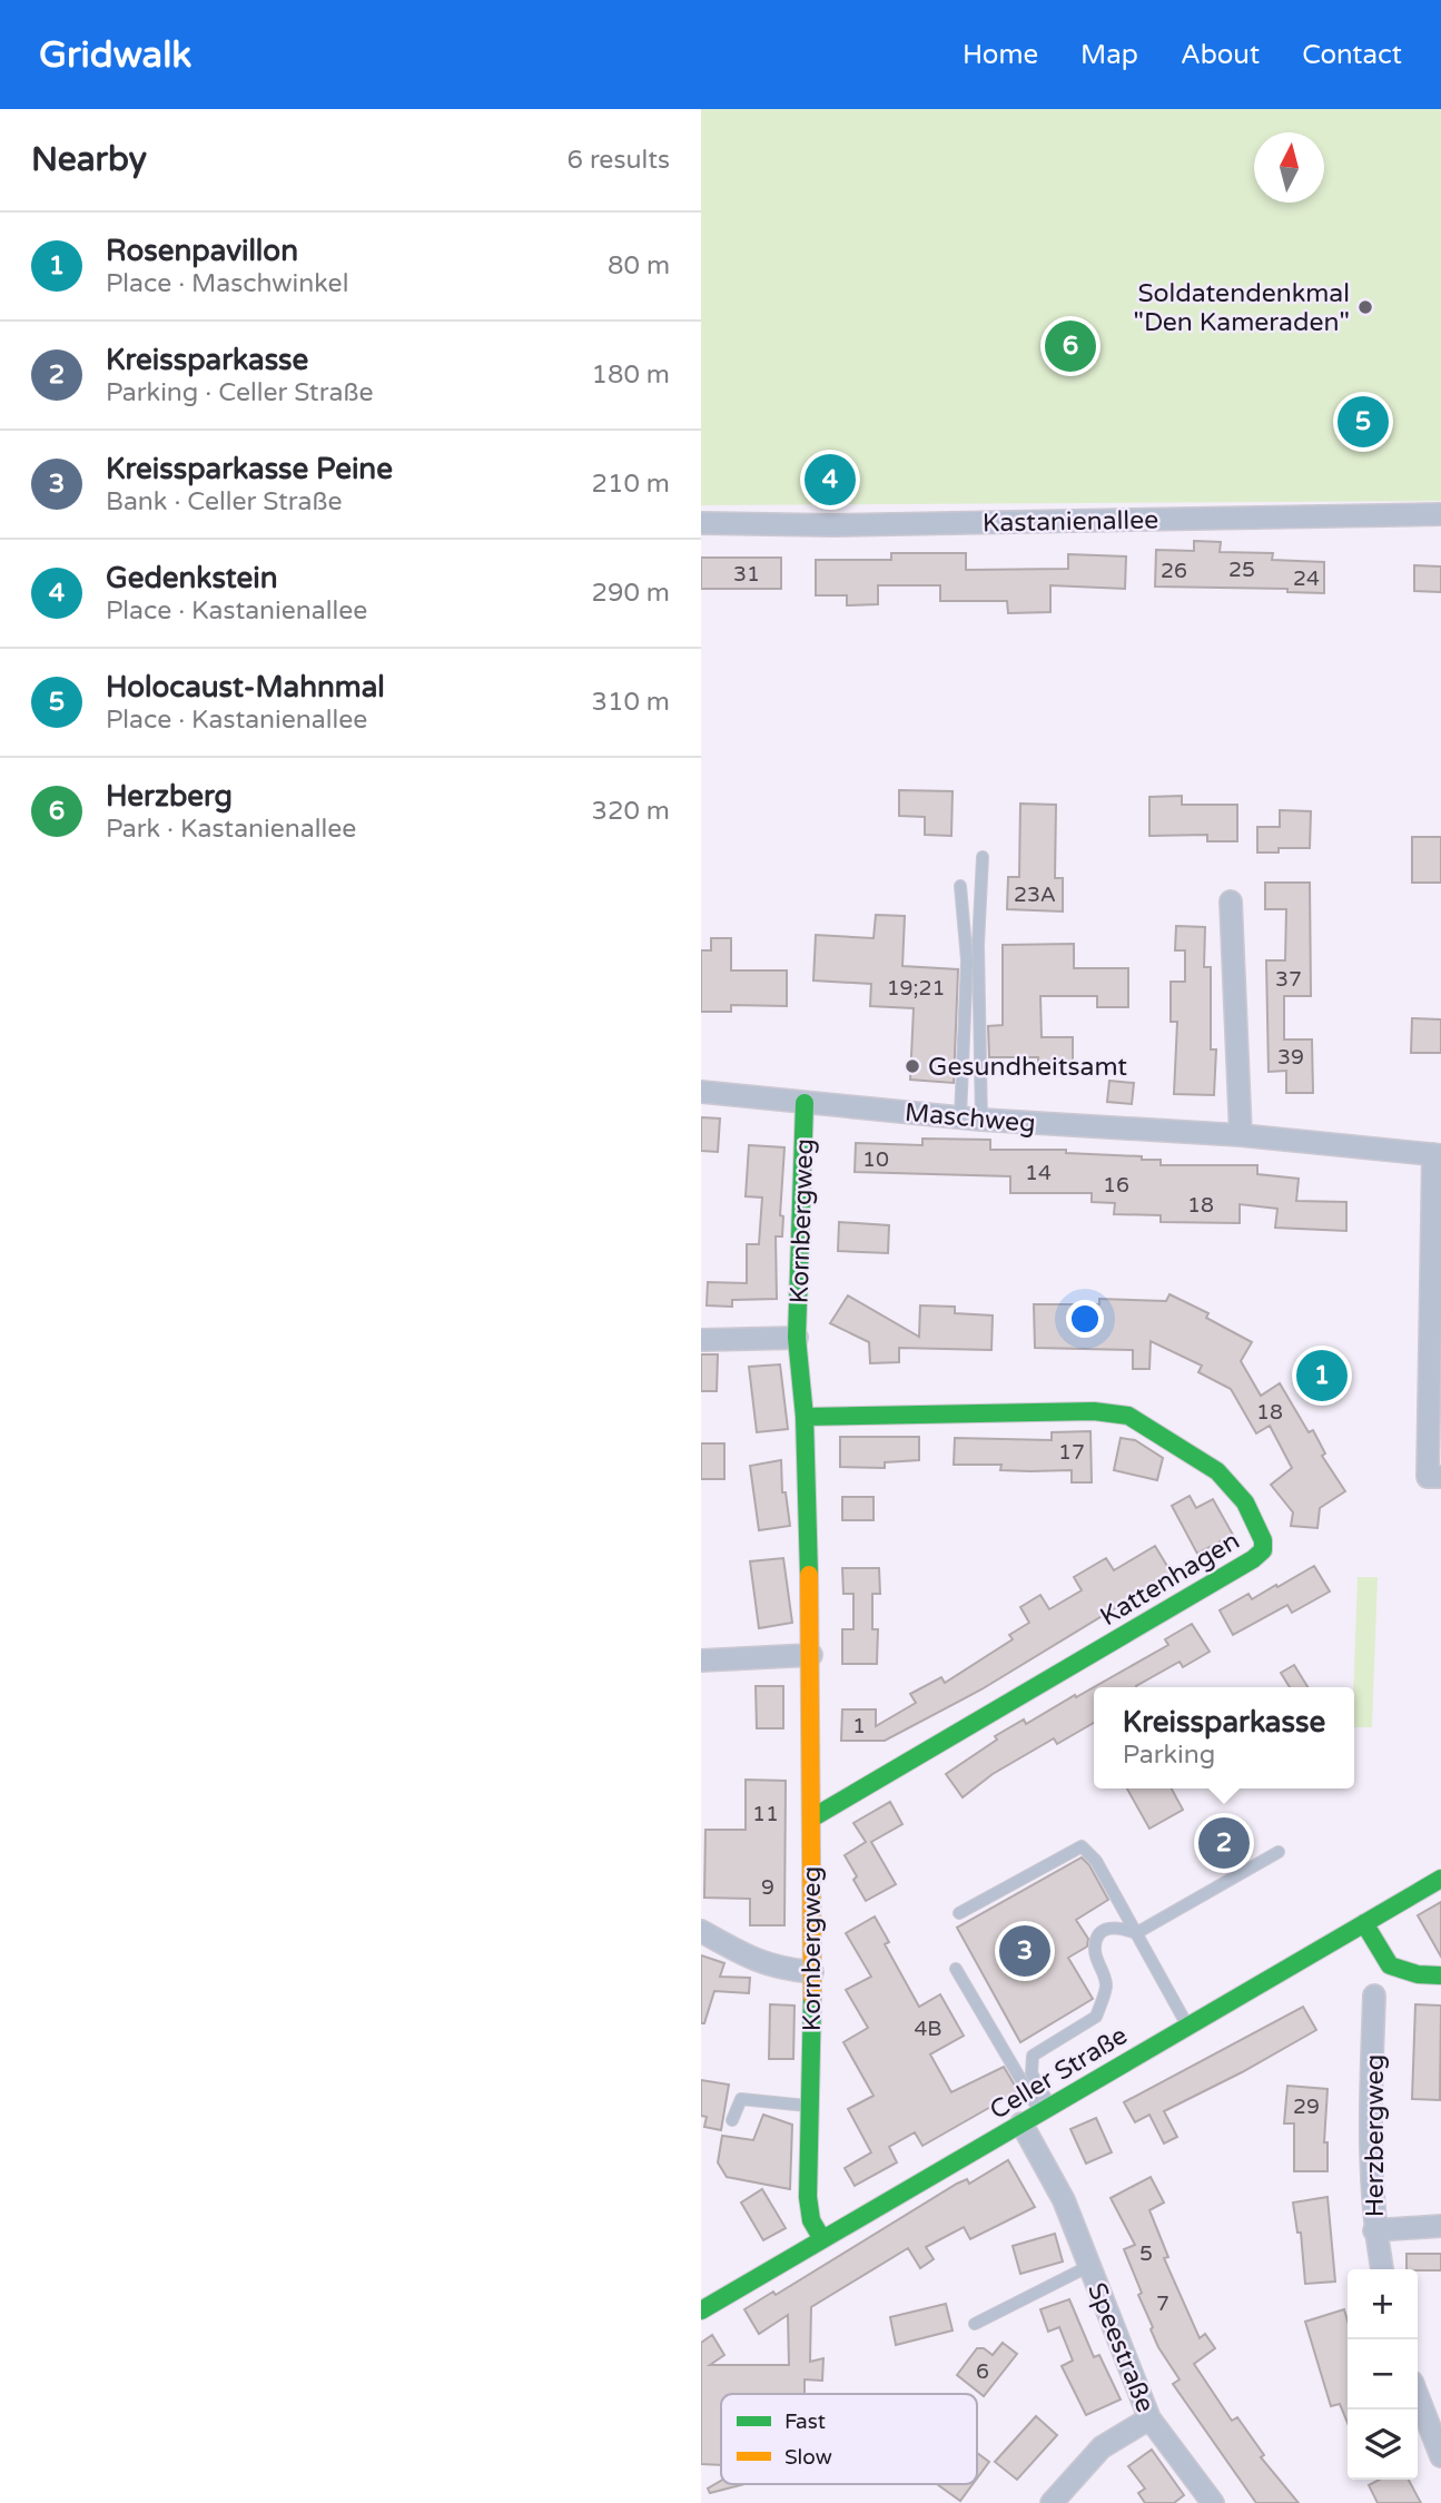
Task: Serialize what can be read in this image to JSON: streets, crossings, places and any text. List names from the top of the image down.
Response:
{
  "streets": {
    "street": [
      "Kastanienallee",
      "Maschweg",
      "Kornbergweg",
      "Kattenhagen",
      "Celler Straße",
      "Herzbergweg",
      "Speestraße"
    ]
  },
  "crossings": [
    ["Maschweg", "Kornbergweg"],
    ["Kornbergweg", "Kattenhagen"],
    ["Kornbergweg", "Celler Straße"],
    ["Celler Straße", "Speestraße"]
  ],
  "places": ["Soldatendenkmal \"Den Kameraden\"", "Gesundheitsamt"],
  "house_numbers": [
    "25",
    "26",
    "31",
    "24",
    "23A",
    "37",
    "19;21",
    "39",
    "10",
    "14",
    "16",
    "18",
    "18",
    "17",
    "1",
    "11",
    "9",
    "4B",
    "29",
    "5",
    "7",
    "6"
  ],
  "legend": ["Fast", "Slow"],
  "north": "top",
  "page": {
    "header": "Gridwalk",
    "nav": [
      "Home",
      "Map",
      "About",
      "Contact"
    ],
    "heading": ["Nearby", "6 results"],
    "list": [
      {
        "mark": "1",
        "name": "Rosenpavillon",
        "note": "Place · Maschwinkel",
        "value": "80 m"
      },
      {
        "mark": "2",
        "name": "Kreissparkasse",
        "note": "Parking · Celler Straße",
        "value": "180 m"
      },
      {
        "mark": "3",
        "name": "Kreissparkasse Peine",
        "note": "Bank · Celler Straße",
        "value": "210 m"
      },
      {
        "mark": "4",
        "name": "Gedenkstein",
        "note": "Place · Kastanienallee",
        "value": "290 m"
      },
      {
        "mark": "5",
        "name": "Holocaust-Mahnmal",
        "note": "Place · Kastanienallee",
        "value": "310 m"
      },
      {
        "mark": "6",
        "name": "Herzberg",
        "note": "Park · Kastanienallee",
        "value": "320 m"
      }
    ],
    "pins": [
      "6",
      "5",
      "4",
      "1",
      "2",
      "3"
    ],
    "popup": ["Kreissparkasse", "Parking"],
    "map_buttons": ["+", "−"]
  }
}
